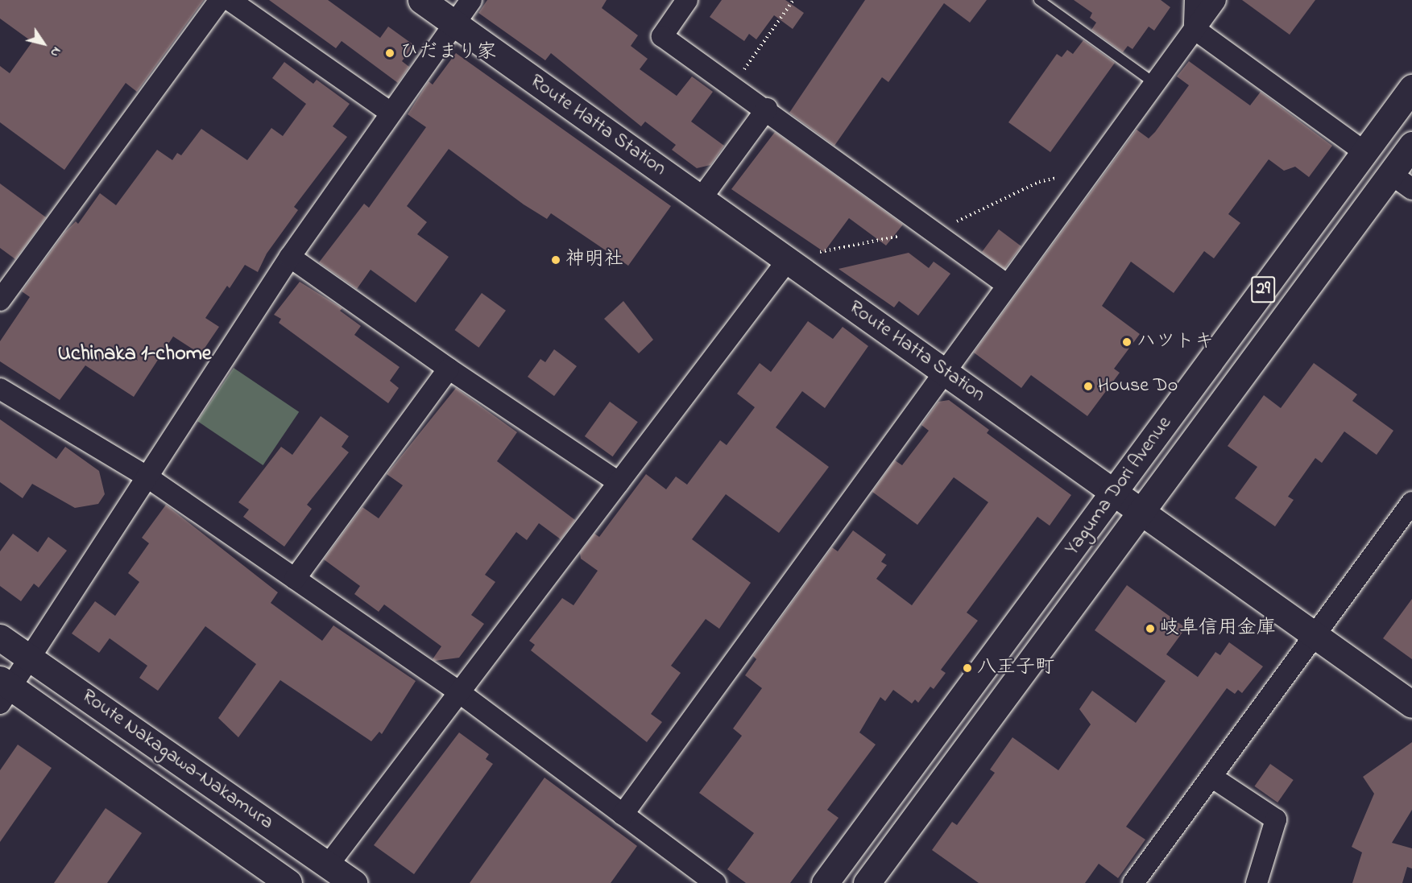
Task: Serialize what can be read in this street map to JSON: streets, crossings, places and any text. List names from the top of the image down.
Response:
{
  "streets": {
    "main road": [
      "Route Hatta Station",
      "29",
      "Yaguma Dori Avenue",
      "Route Nakagawa-Nakamura"
    ]
  },
  "crossings": [
    ["Route Hatta Station", "Yaguma Dori Avenue"]
  ],
  "districts": ["Uchinaka 1-chome"],
  "places": [
    "ひだまり家",
    "神明社",
    "ハツトキ",
    "House Do",
    "岐阜信用金庫",
    "八王子町"
  ],
  "north": "bottom right"
}
